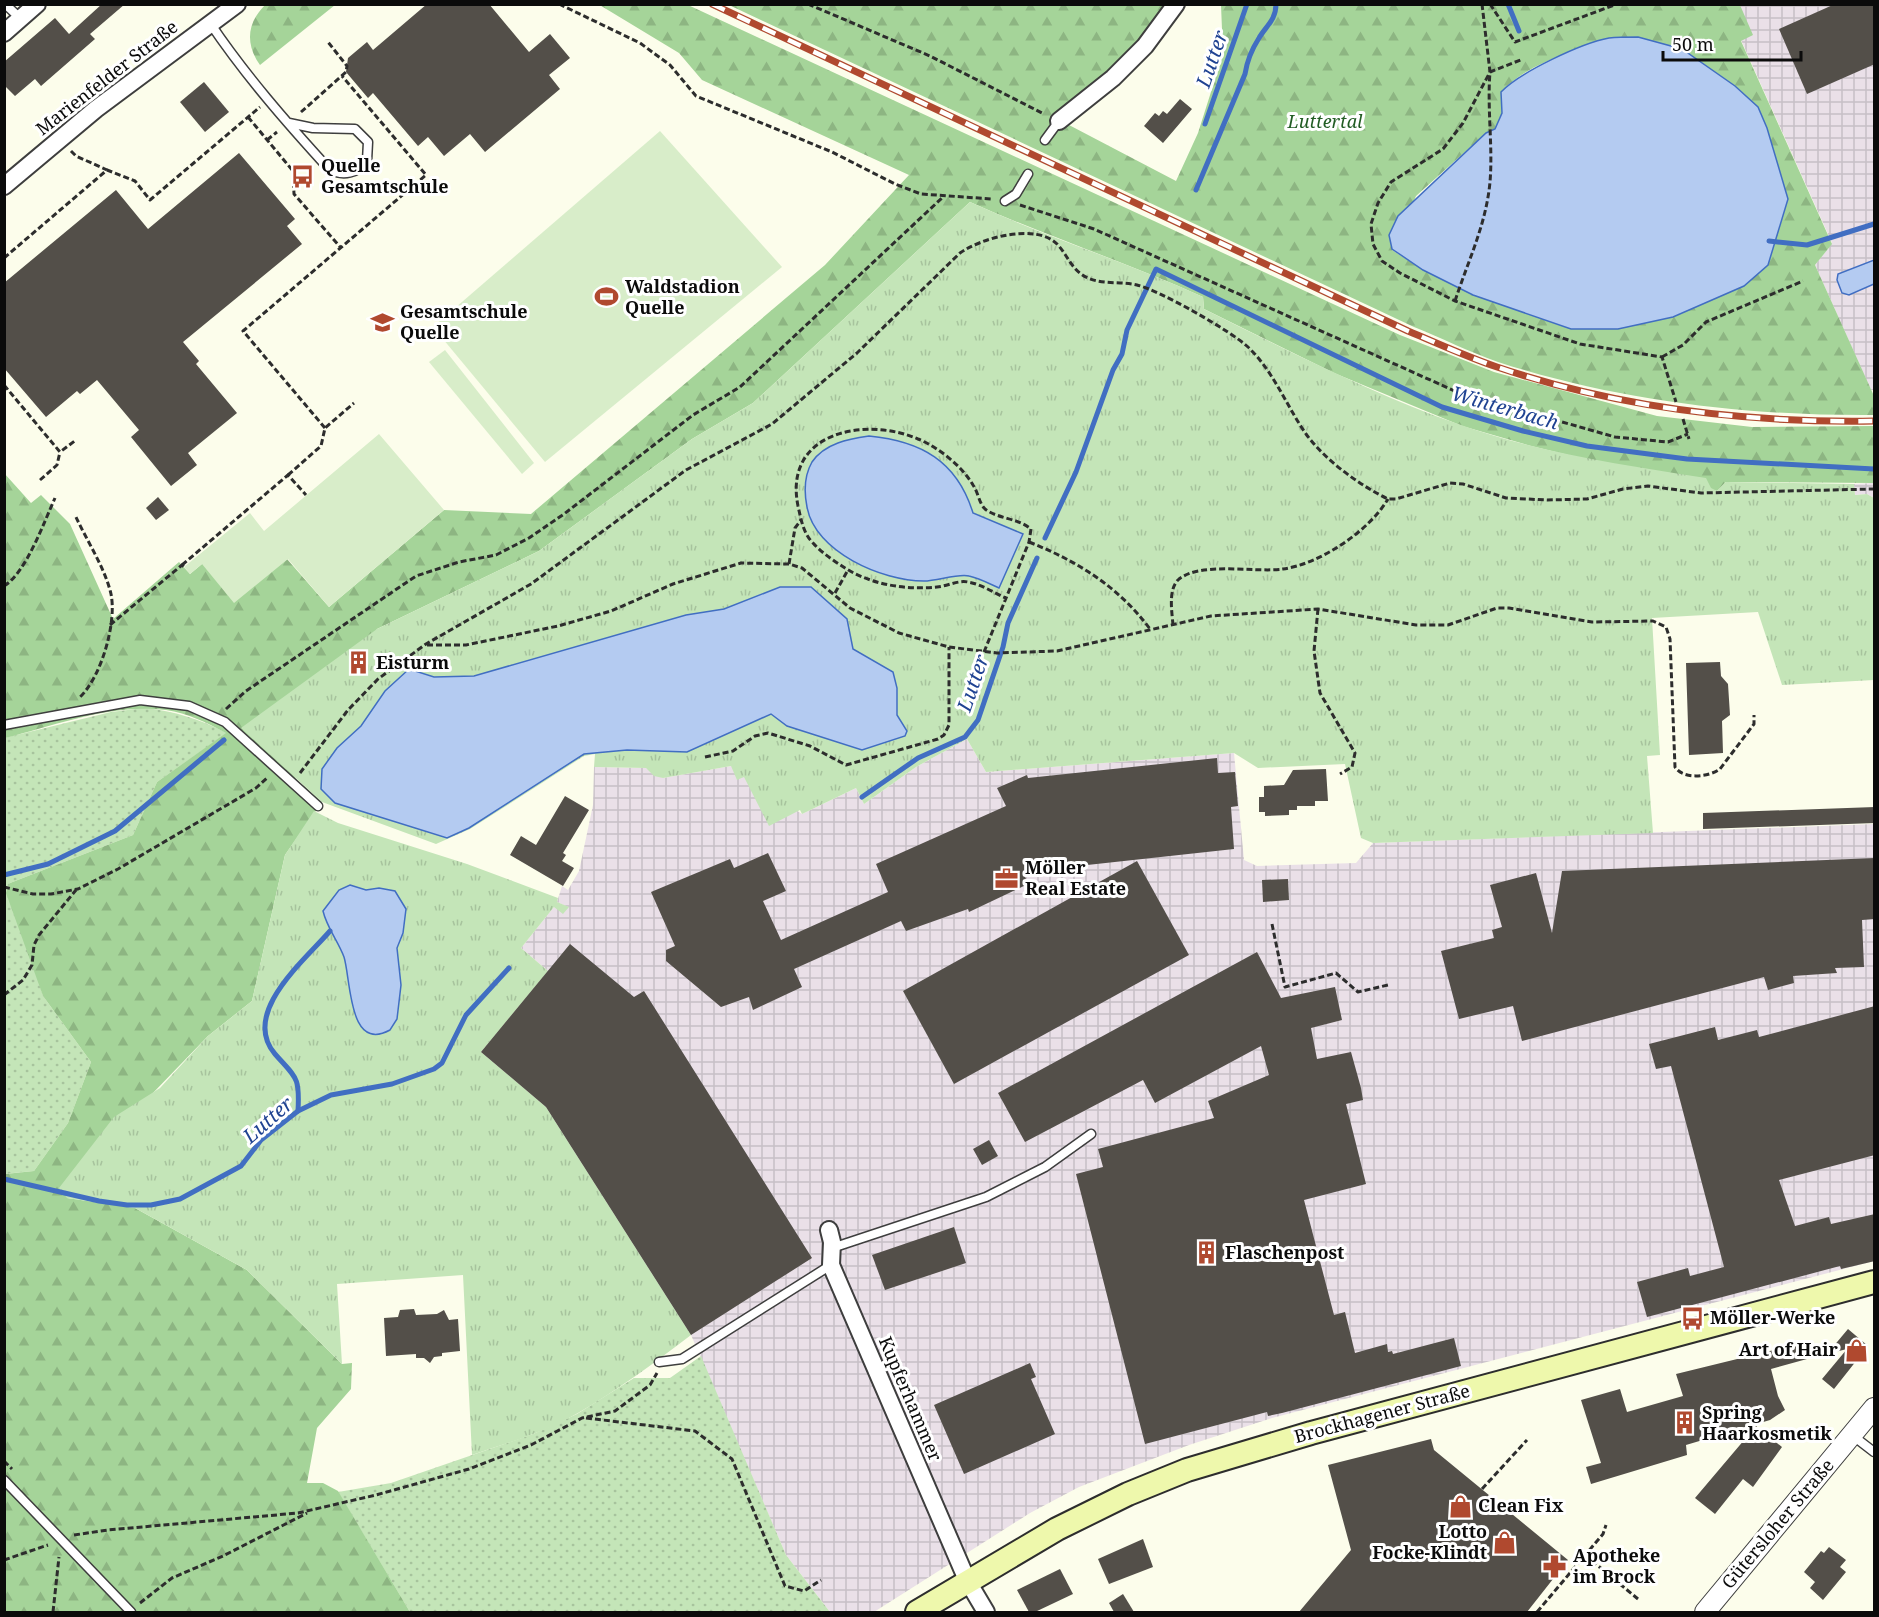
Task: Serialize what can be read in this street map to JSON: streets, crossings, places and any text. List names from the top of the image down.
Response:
{
  "streets": {
    "main road": ["Brockhagener Straße"],
    "street": ["Marienfelder Straße", "Kupferhammer", "Gütersloher Straße"]
  },
  "crossings": [
    ["Kupferhammer", "Brockhagener Straße"]
  ],
  "water": ["Lutter", "Winterbach"],
  "parks": ["Luttertal"],
  "places": {
    "bus stop": ["Quelle Gesamtschule", "Möller-Werke"],
    "sports": ["Waldstadion Quelle"],
    "school or university": ["Gesamtschule Quelle"],
    "building": ["Eisturm", "Flaschenpost", "Spring Haarkosmetik"],
    "office": ["Möller Real Estate"],
    "shop": ["Art of Hair", "Clean Fix", "Lotto Focke-Klindt"],
    "pharmacy": ["Apotheke im Brock"]
  },
  "scale_bar": "50 m"
}
